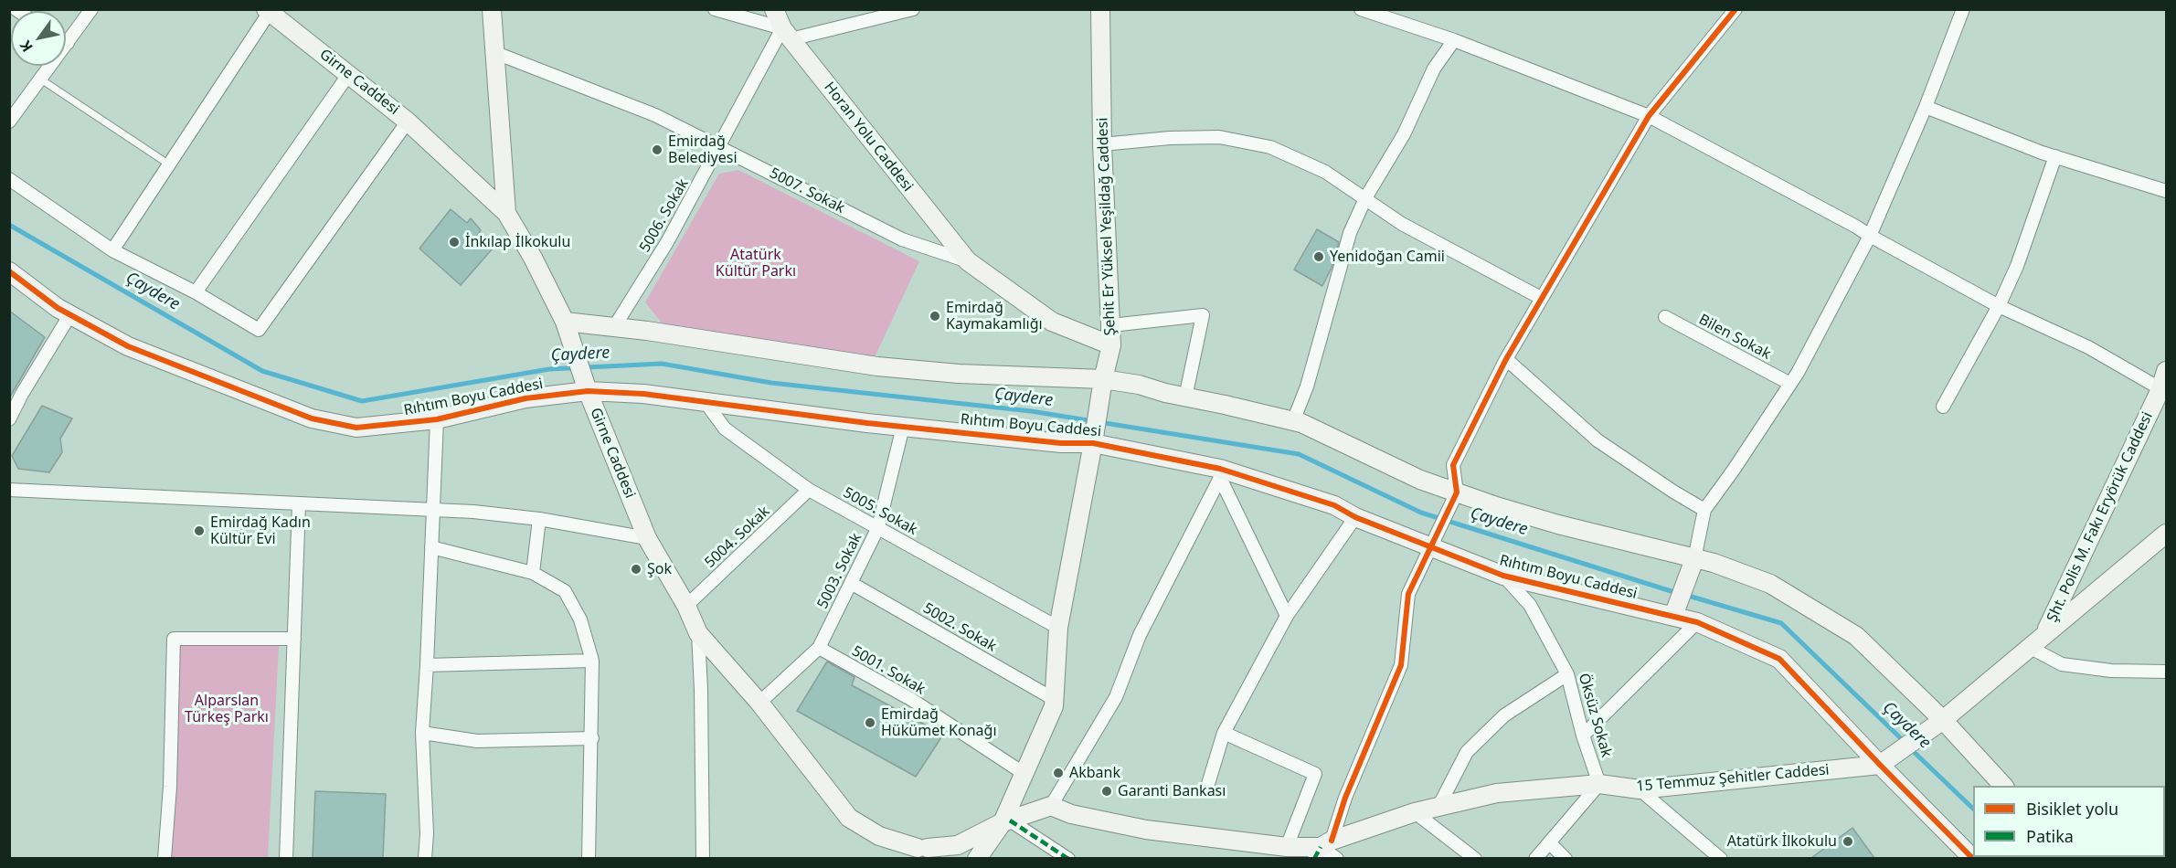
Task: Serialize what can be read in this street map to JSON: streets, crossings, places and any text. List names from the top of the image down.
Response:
{
  "streets": {
    "street": [
      "Girne Caddesi",
      "Horan Yolu Caddesi",
      "5007. Sokak",
      "5006. Sokak",
      "Şehit Er Yüksel Yeşildağ Caddesi",
      "Bilen Sokak",
      "Rıhtım Boyu Caddesi",
      "5005. Sokak",
      "Şht. Polis M. Fakı Eryörük Caddesi",
      "5004. Sokak",
      "5003. Sokak",
      "5002. Sokak",
      "5001. Sokak",
      "Öksüz Sokak",
      "15 Temmuz Şehitler Caddesi"
    ]
  },
  "crossings": [
    ["Girne Caddesi", "Rıhtım Boyu Caddesi"],
    ["Girne Caddesi", "5004. Sokak"],
    ["Girne Caddesi", "5003. Sokak"],
    ["Horan Yolu Caddesi", "5007. Sokak"],
    ["Horan Yolu Caddesi", "5006. Sokak"],
    ["5007. Sokak", "5006. Sokak"],
    ["5007. Sokak", "Şehit Er Yüksel Yeşildağ Caddesi"],
    ["Şehit Er Yüksel Yeşildağ Caddesi", "Rıhtım Boyu Caddesi"],
    ["Şehit Er Yüksel Yeşildağ Caddesi", "5005. Sokak"],
    ["Şehit Er Yüksel Yeşildağ Caddesi", "5002. Sokak"],
    ["Şehit Er Yüksel Yeşildağ Caddesi", "5001. Sokak"],
    ["Rıhtım Boyu Caddesi", "5005. Sokak"],
    ["Rıhtım Boyu Caddesi", "5003. Sokak"],
    ["Rıhtım Boyu Caddesi", "Öksüz Sokak"],
    ["Rıhtım Boyu Caddesi", "15 Temmuz Şehitler Caddesi"],
    ["5005. Sokak", "5004. Sokak"],
    ["5005. Sokak", "5003. Sokak"],
    ["Şht. Polis M. Fakı Eryörük Caddesi", "15 Temmuz Şehitler Caddesi"],
    ["5003. Sokak", "5002. Sokak"],
    ["5003. Sokak", "5001. Sokak"],
    ["Öksüz Sokak", "15 Temmuz Şehitler Caddesi"]
  ],
  "water": ["Çaydere"],
  "parks": ["Atatürk Kültür Parkı", "Alparslan Türkeş Parkı"],
  "places": [
    "Emirdağ Belediyesi",
    "İnkılap İlkokulu",
    "Yenidoğan Camii",
    "Emirdağ Kaymakamlığı",
    "Emirdağ Kadın Kültür Evi",
    "Şok",
    "Emirdağ Hükümet Konağı",
    "Akbank",
    "Garanti Bankası",
    "Atatürk İlkokulu"
  ],
  "legend": ["Bisiklet yolu", "Patika"],
  "north": "bottom left"
}
